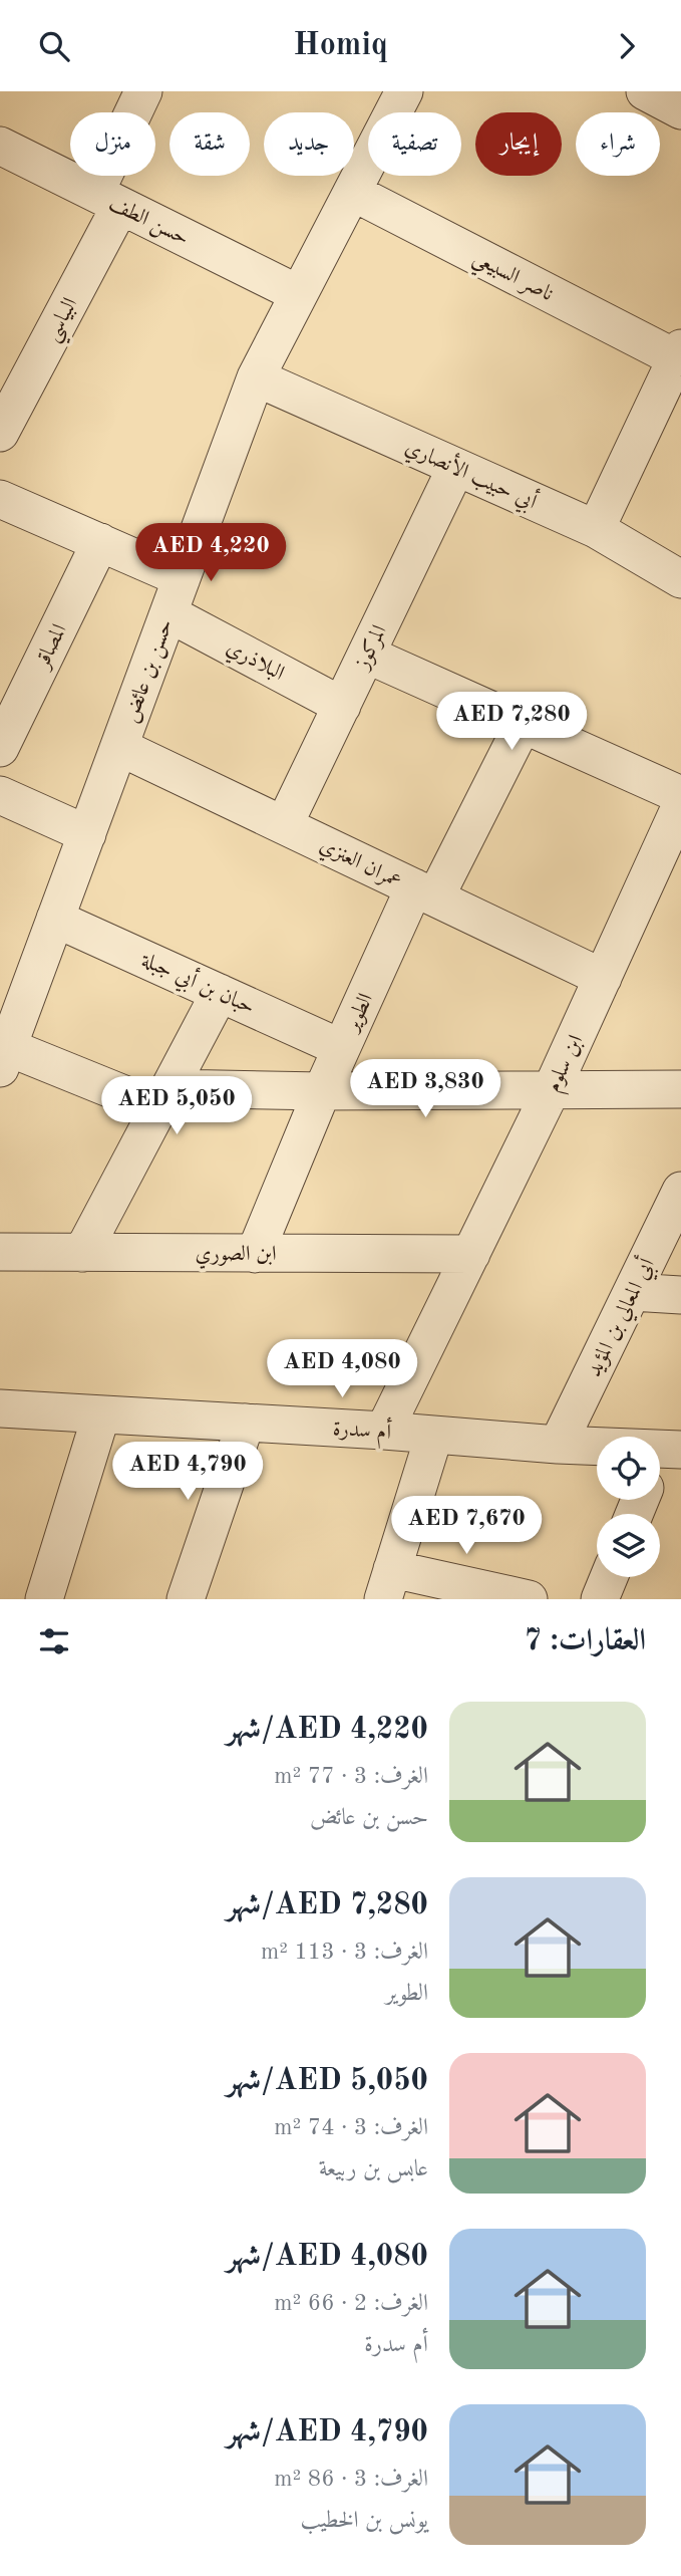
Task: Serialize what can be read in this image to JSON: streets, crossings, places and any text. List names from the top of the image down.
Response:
{
  "streets": {
    "street": [
      "حسن الطف",
      "ناصر السبيعي",
      "البياسي",
      "أبي حبيب الأنصاري",
      "المصاقر",
      "المركوز",
      "البلاذري",
      "حسن بن عائض",
      "عمران العنزي",
      "حبان بن أبي جبلة",
      "الطوير",
      "ابن سلوم",
      "ابن الصوري",
      "أبي المعالي بن المؤيد",
      "أم سدرة"
    ]
  },
  "crossings": [
    ["حسن الطف", "البياسي"],
    ["حسن الطف", "حسن بن عائض"],
    ["ناصر السبيعي", "حسن بن عائض"],
    ["أبي حبيب الأنصاري", "المركوز"],
    ["أبي حبيب الأنصاري", "حسن بن عائض"],
    ["المركوز", "البلاذري"],
    ["المركوز", "عمران العنزي"],
    ["البلاذري", "حسن بن عائض"],
    ["حسن بن عائض", "عمران العنزي"],
    ["حسن بن عائض", "حبان بن أبي جبلة"],
    ["عمران العنزي", "الطوير"],
    ["عمران العنزي", "ابن سلوم"],
    ["حبان بن أبي جبلة", "الطوير"],
    ["الطوير", "ابن الصوري"],
    ["ابن سلوم", "ابن الصوري"],
    ["ابن سلوم", "أم سدرة"],
    ["أبي المعالي بن المؤيد", "أم سدرة"]
  ],
  "page": {
    "header": "Homiq",
    "chip": [
      "شراء",
      "إيجار",
      "تصفية",
      "جديد",
      "شقة",
      "منزل"
    ],
    "price": [
      "AED 4,220",
      "AED 7,280",
      "AED 3,830",
      "AED 5,050",
      "AED 4,080",
      "AED 4,790",
      "AED 7,670"
    ],
    "heading": "العقارات: 7",
    "list": [
      {
        "name": "AED 4,220/شهر",
        "note": "الغرف: 3 · 77 m² · حسن بن عائض"
      },
      {
        "name": "AED 7,280/شهر",
        "note": "الغرف: 3 · 113 m² · الطوير"
      },
      {
        "name": "AED 5,050/شهر",
        "note": "الغرف: 3 · 74 m² · عابس بن ربيعة"
      },
      {
        "name": "AED 4,080/شهر",
        "note": "الغرف: 2 · 66 m² · أم سدرة"
      },
      {
        "name": "AED 4,790/شهر",
        "note": "الغرف: 3 · 86 m² · يونس بن الخطيب"
      }
    ]
  }
}
